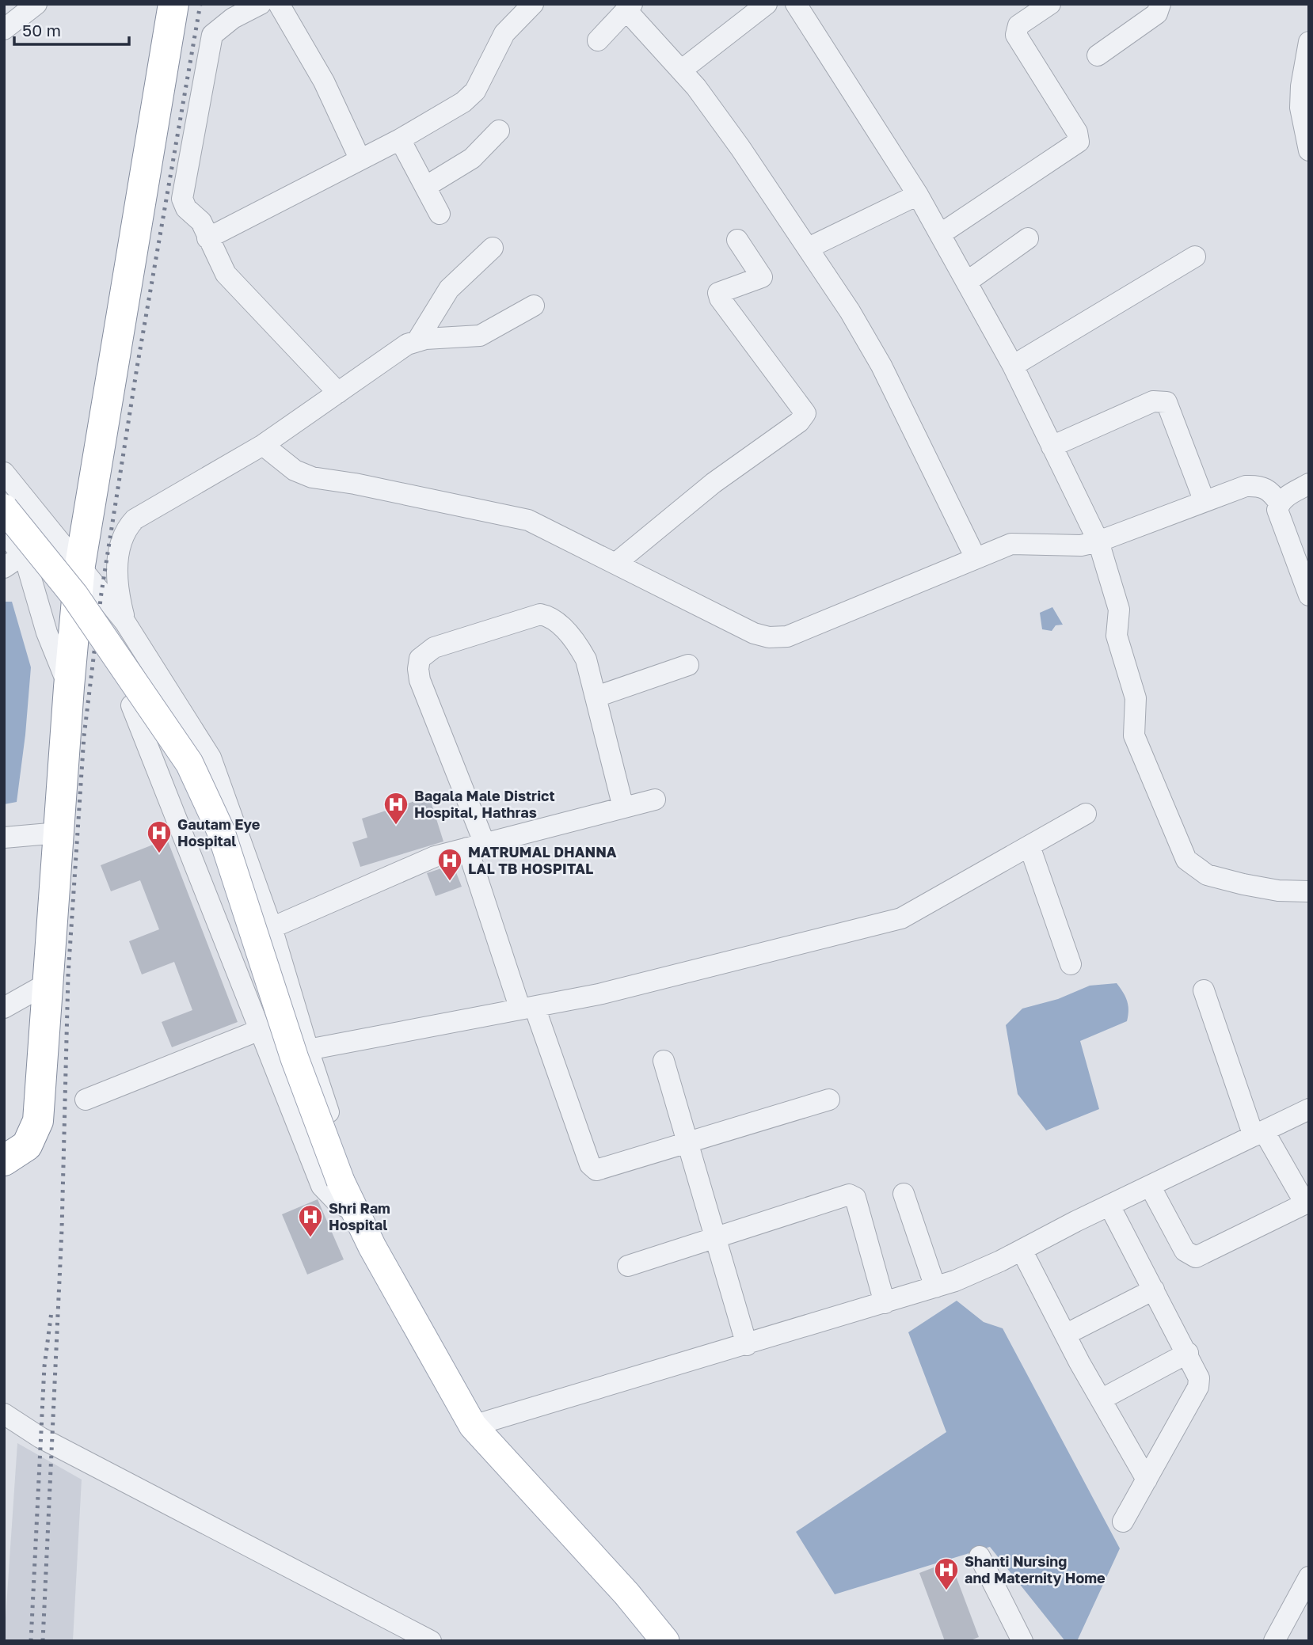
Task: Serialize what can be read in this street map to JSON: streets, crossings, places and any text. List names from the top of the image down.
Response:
{
  "places": {
    "hospital": [
      "Bagala Male District Hospital, Hathras",
      "Gautam Eye Hospital",
      "MATRUMAL DHANNA LAL TB HOSPITAL",
      "Shri Ram Hospital",
      "Shanti Nursing and Maternity Home"
    ]
  },
  "scale_bar": "50 m"
}
